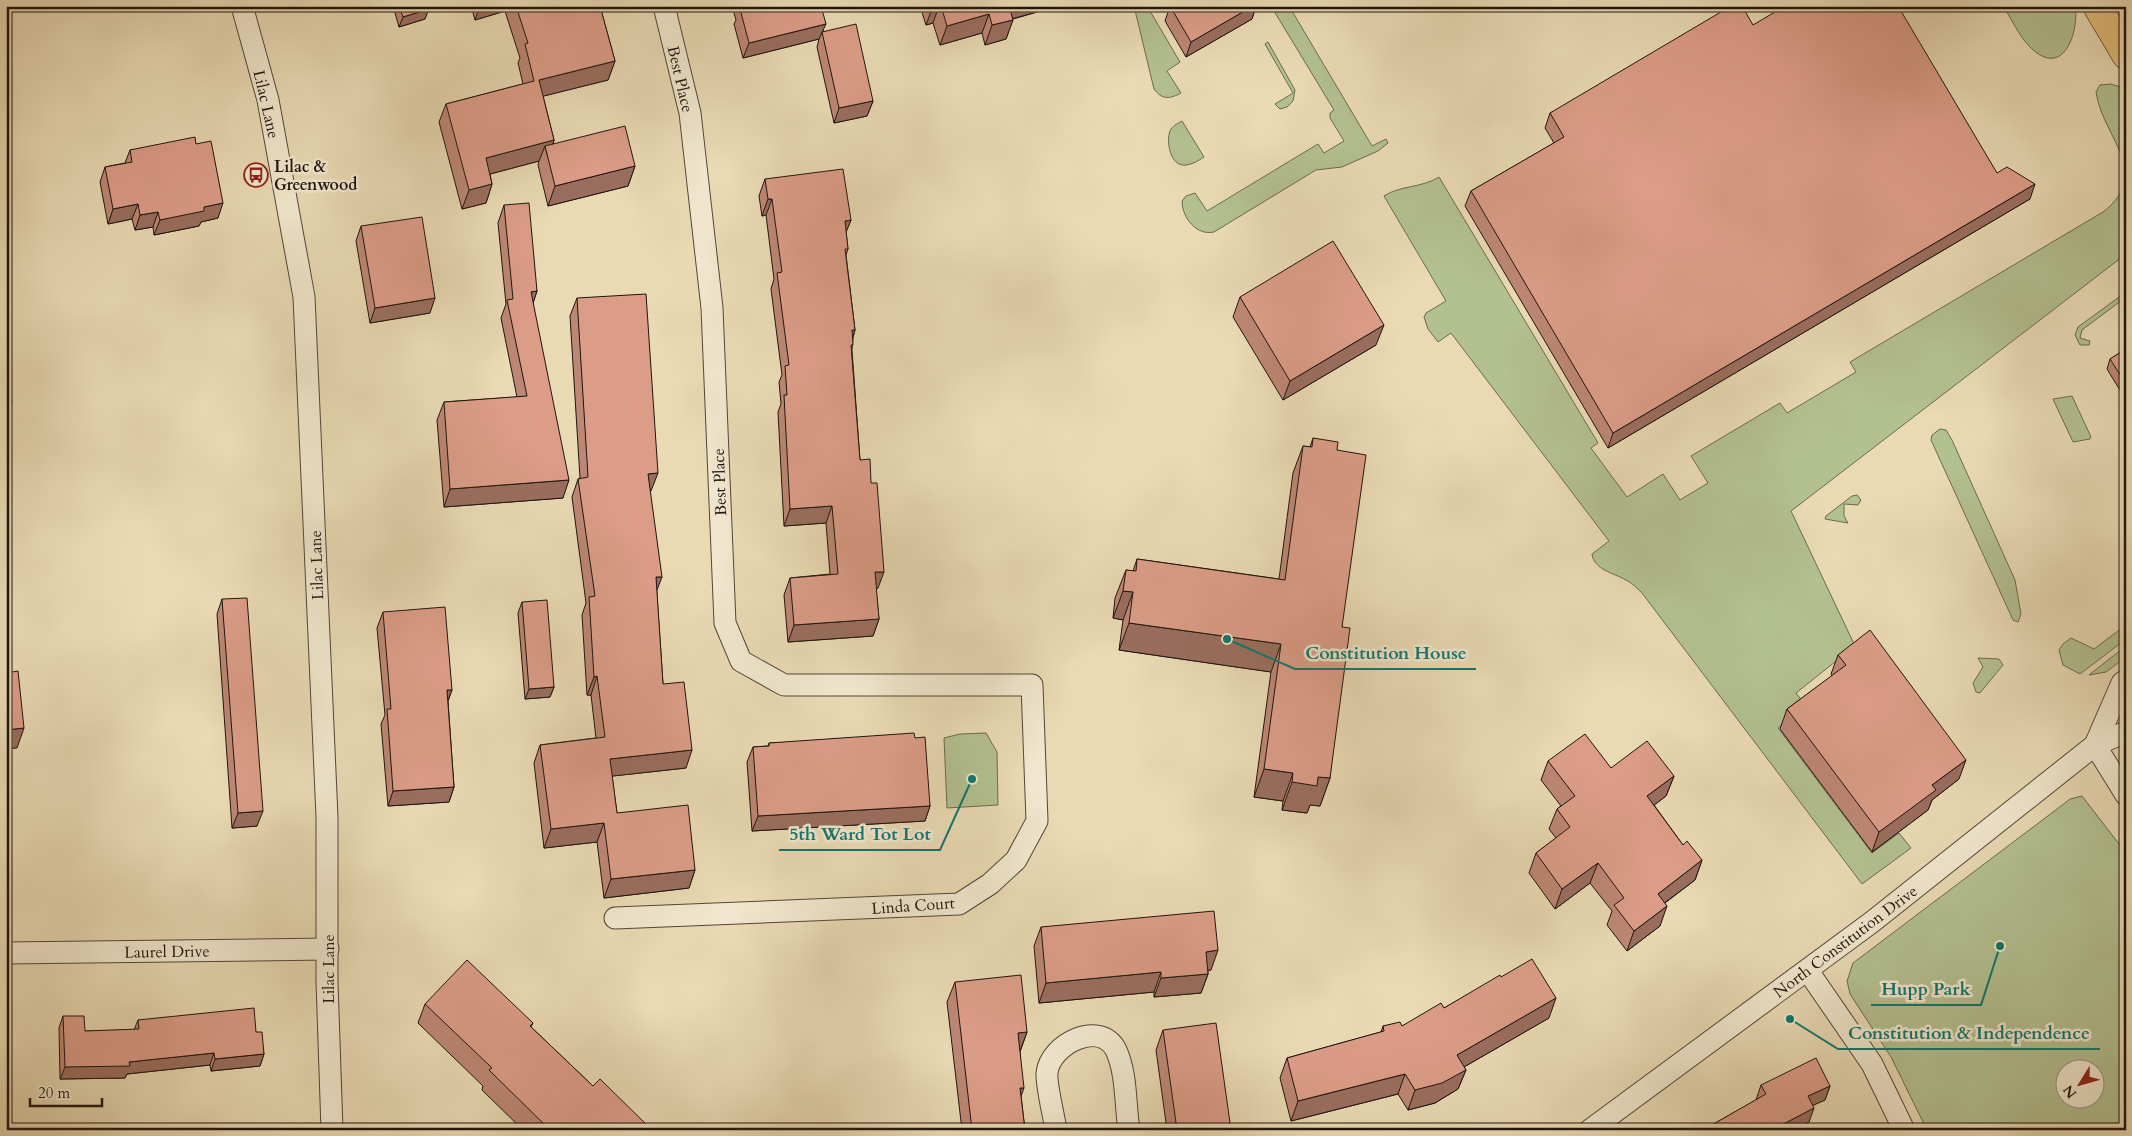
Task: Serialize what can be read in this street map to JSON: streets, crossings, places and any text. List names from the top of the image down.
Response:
{
  "streets": {
    "street": [
      "Best Place",
      "Lilac Lane",
      "Linda Court",
      "North Constitution Drive",
      "Laurel Drive"
    ]
  },
  "crossings": [
    ["Best Place", "Linda Court"],
    ["Lilac Lane", "Laurel Drive"]
  ],
  "places": {
    "bus stop": ["Lilac & Greenwood"],
    "other": [
      "Constitution House",
      "5th Ward Tot Lot",
      "Hupp Park",
      "Constitution & Independence"
    ]
  },
  "scale_bar": "20 m",
  "north": "bottom left"
}
